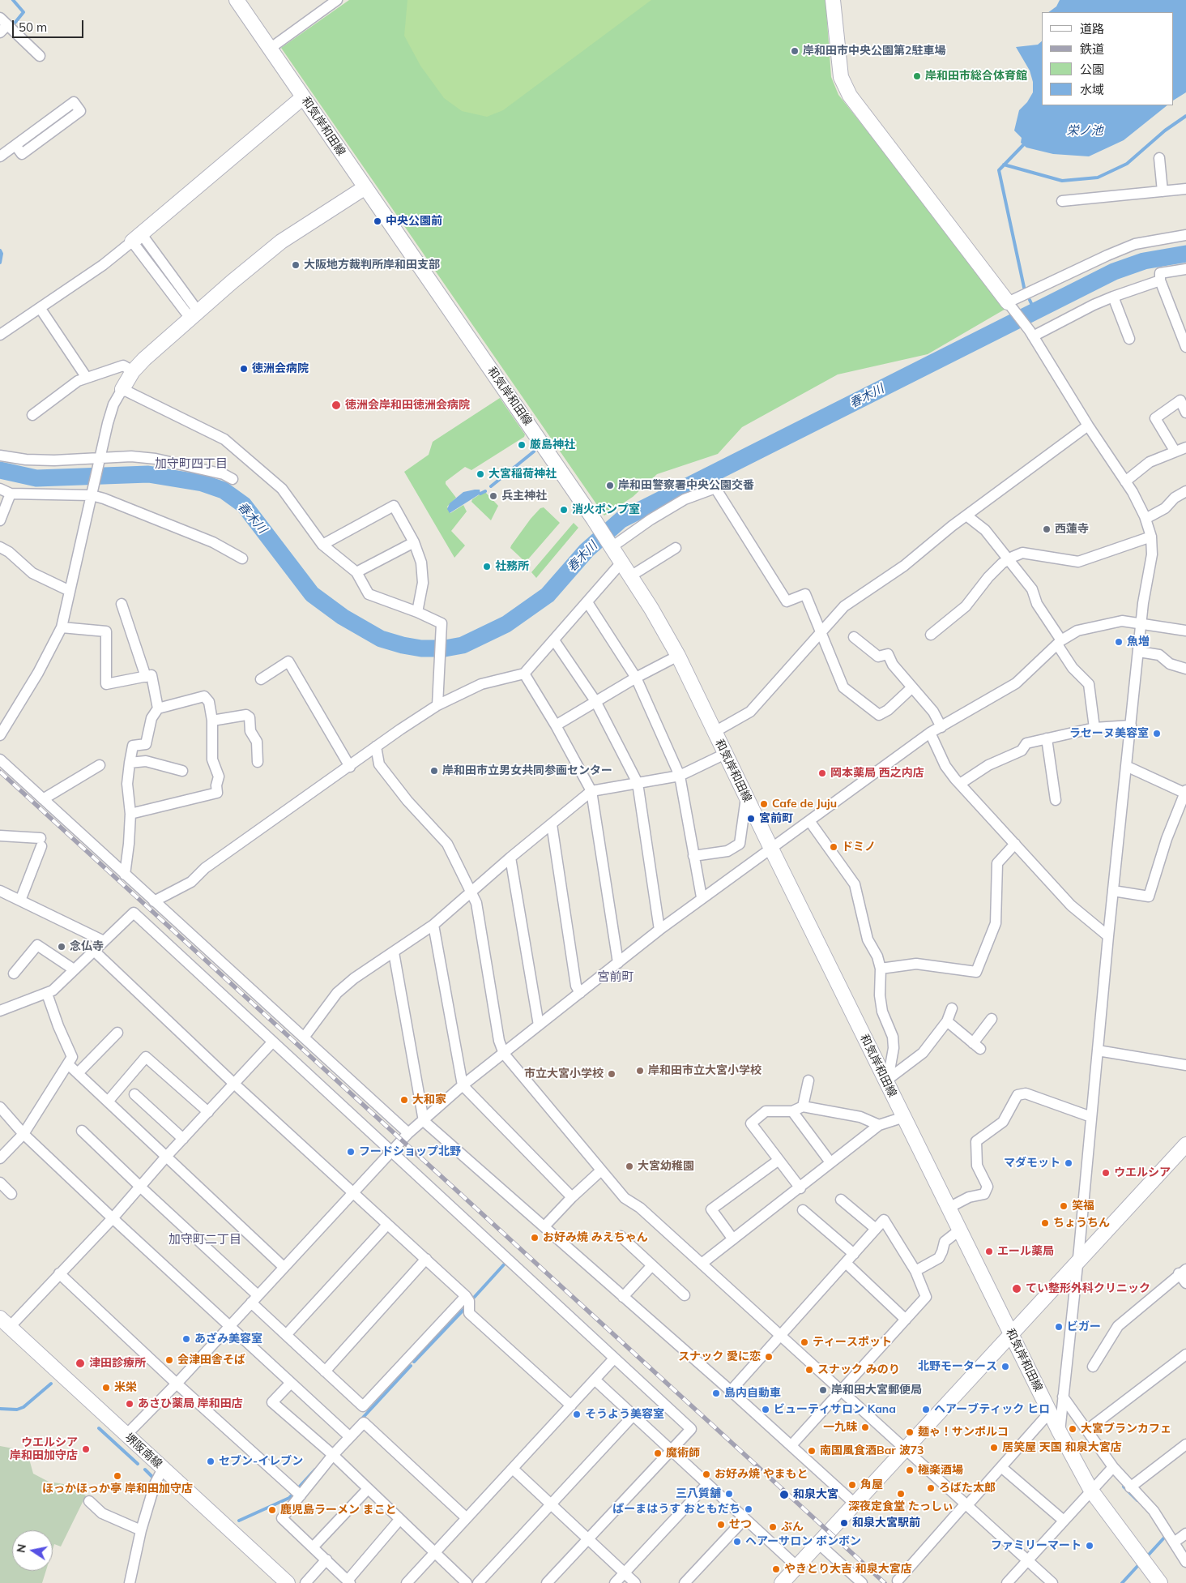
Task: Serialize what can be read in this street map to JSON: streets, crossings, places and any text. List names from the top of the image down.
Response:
{
  "streets": {
    "main road": ["和気岸和田線", "堺阪南線"]
  },
  "districts": ["加守町四丁目", "宮前町", "加守町二丁目"],
  "water": ["栄ノ池", "春木川"],
  "places": [
    "岸和田市中央公園第2駐車場",
    "岸和田市総合体育館",
    "中央公園前",
    "大阪地方裁判所岸和田支部",
    "徳洲会病院",
    "徳洲会岸和田徳洲会病院",
    "厳島神社",
    "大宮稲荷神社",
    "岸和田警察署中央公園交番",
    "兵主神社",
    "消火ポンプ室",
    "西蓮寺",
    "社務所",
    "魚増",
    "ラセーヌ美容室",
    "岸和田市立男女共同参画センター",
    "岡本薬局 西之内店",
    "Cafe de Juju",
    "宮前町",
    "ドミノ",
    "念仏寺",
    "岸和田市立大宮小学校",
    "市立大宮小学校",
    "大和家",
    "フードショップ北野",
    "マダモット",
    "大宮幼稚園",
    "ウエルシア",
    "笑福",
    "ちょうちん",
    "お好み焼 みえちゃん",
    "エール薬局",
    "てい整形外科クリニック",
    "ビガー",
    "あざみ美容室",
    "ティースポット",
    "スナック 愛に恋",
    "会津田舎そば",
    "津田診療所",
    "北野モータース",
    "スナック みのり",
    "米栄",
    "岸和田大宮郵便局",
    "島内自動車",
    "あさひ薬局 岸和田店",
    "ビューティサロン Kana",
    "ヘアーブティック ヒロ",
    "そうよう美容室",
    "一九昧",
    "大宮ブランカフェ",
    "麺ゃ！サンポルコ",
    "居笑屋 天国 和泉大宮店",
    "ウエルシア 岸和田加守店",
    "南国風食酒Bar 波73",
    "魔術師",
    "セブン-イレブン",
    "極楽酒場",
    "お好み焼 やまもと",
    "ほっかほっか亭 岸和田加守店",
    "角屋",
    "ろばた太郎",
    "三八質舗",
    "深夜定食堂 たっしぃ",
    "和泉大宮",
    "ぱーまはうす おともだち",
    "鹿児島ラーメン まこと",
    "和泉大宮駅前",
    "せつ",
    "ぶん",
    "ヘアーサロン ボンボン",
    "ファミリーマート",
    "やきとり大吉 和泉大宮店"
  ],
  "legend": [
    "道路",
    "鉄道",
    "公園",
    "水域"
  ],
  "scale_bar": "50 m",
  "north": "left"
}
